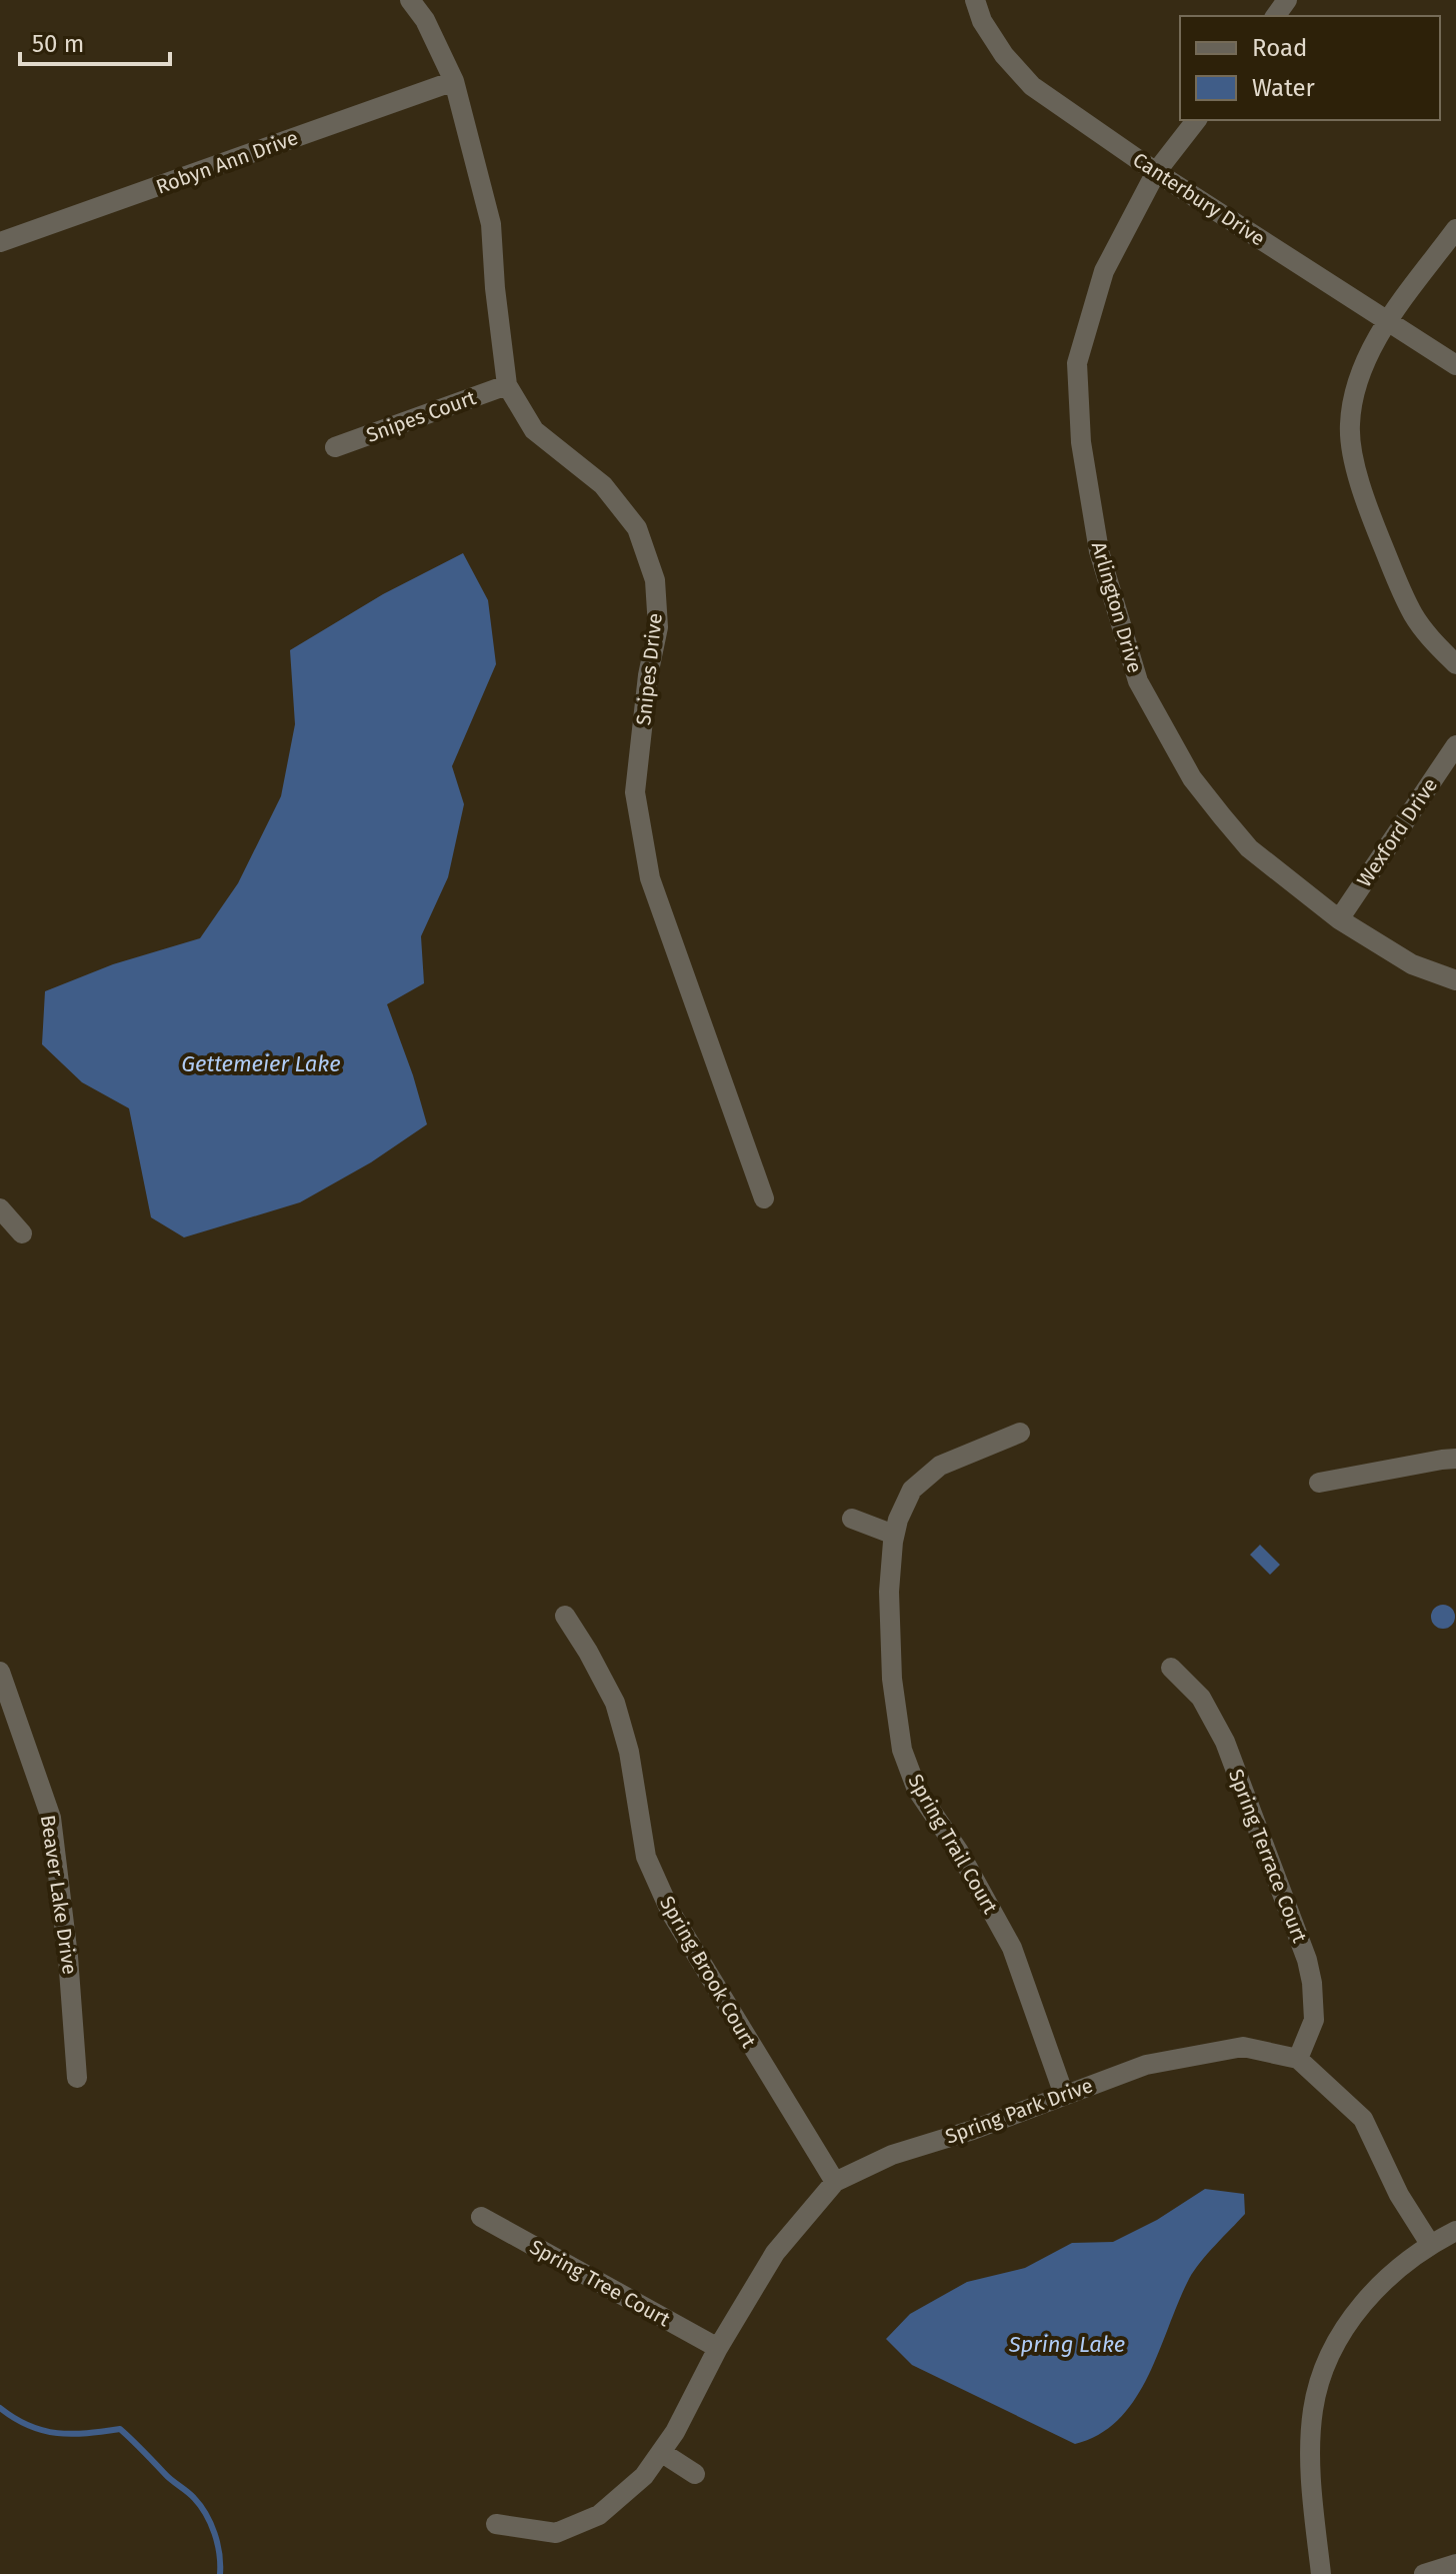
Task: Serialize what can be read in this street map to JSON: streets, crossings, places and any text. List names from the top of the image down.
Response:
{
  "streets": {
    "street": [
      "Robyn Ann Drive",
      "Canterbury Drive",
      "Snipes Court",
      "Arlington Drive",
      "Snipes Drive",
      "Wexford Drive",
      "Spring Trail Court",
      "Spring Terrace Court",
      "Beaver Lake Drive",
      "Spring Brook Court",
      "Spring Park Drive",
      "Spring Tree Court"
    ]
  },
  "crossings": [
    ["Robyn Ann Drive", "Snipes Drive"],
    ["Canterbury Drive", "Arlington Drive"],
    ["Snipes Court", "Snipes Drive"],
    ["Arlington Drive", "Wexford Drive"],
    ["Spring Trail Court", "Spring Park Drive"],
    ["Spring Terrace Court", "Spring Park Drive"],
    ["Spring Brook Court", "Spring Park Drive"],
    ["Spring Park Drive", "Spring Tree Court"]
  ],
  "water": ["Gettemeier Lake", "Spring Lake"],
  "legend": ["Road", "Water"],
  "scale_bar": "50 m"
}
